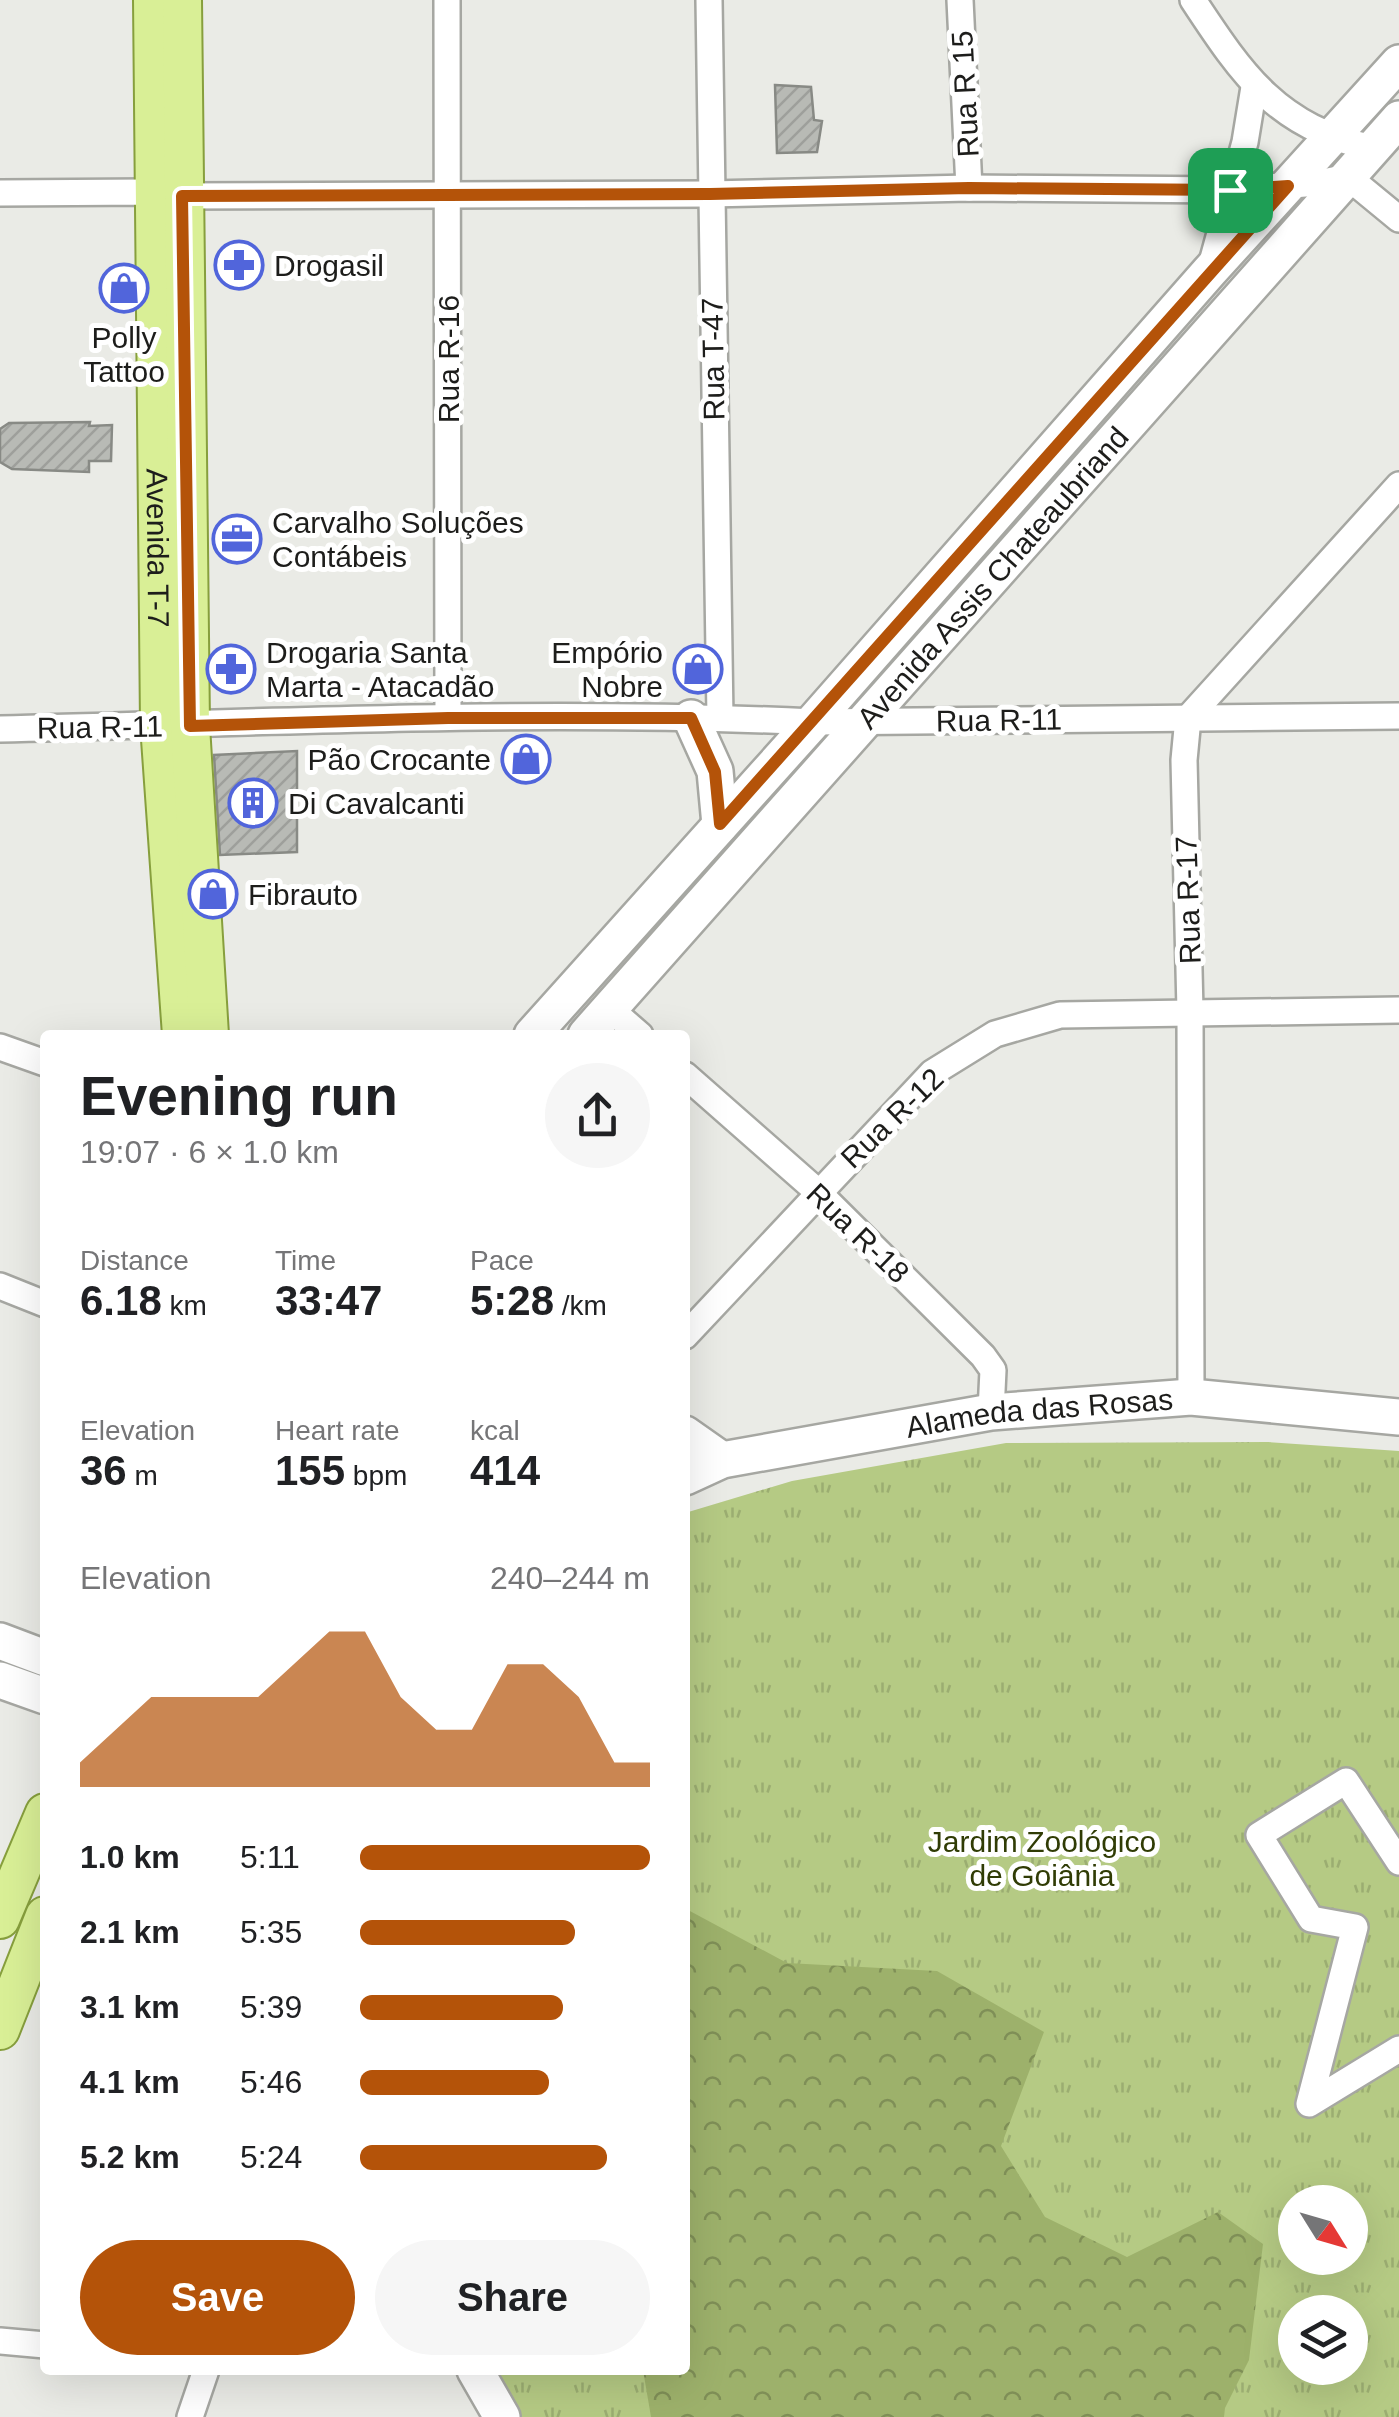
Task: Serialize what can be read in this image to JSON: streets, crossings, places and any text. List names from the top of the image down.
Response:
{
  "streets": {
    "main road": ["Avenida T-7", "Avenida Assis Chateaubriand", "Alameda das Rosas"],
    "street": [
      "Rua R 15",
      "Rua R-16",
      "Rua T-47",
      "Rua R-11",
      "Rua R-17",
      "Rua R-12",
      "Rua R-18"
    ]
  },
  "crossings": [
    ["Rua R-16", "Rua R-11"],
    ["Rua T-47", "Rua R-11"],
    ["Avenida T-7", "Rua R-11"],
    ["Avenida Assis Chateaubriand", "Rua R-11"],
    ["Rua R-11", "Rua R-17"],
    ["Rua R-17", "Rua R-12"],
    ["Rua R-17", "Alameda das Rosas"],
    ["Rua R-12", "Rua R-18"],
    ["Rua R-18", "Alameda das Rosas"]
  ],
  "parks": ["Jardim Zoológico de Goiânia"],
  "places": {
    "pharmacy": ["Drogasil", "Drogaria Santa Marta - Atacadão"],
    "shop": [
      "Polly Tattoo",
      "Empório Nobre",
      "Pão Crocante",
      "Fibrauto"
    ],
    "office": ["Carvalho Soluções Contábeis"],
    "building": ["Di Cavalcanti"]
  },
  "north": "bottom right",
  "page": {
    "heading": ["Evening run", "19:07 · 6 × 1.0 km"],
    "stats": [
      ["Distance", "6.18 km"],
      ["Time", "33:47"],
      ["Pace", "5:28 /km"],
      ["Elevation", "36 m"],
      ["Heart rate", "155 bpm"],
      ["kcal", "414"]
    ],
    "chart": ["Elevation", "240–244 m"],
    "list": [
      {
        "name": "1.0 km",
        "note": "5:11"
      },
      {
        "name": "2.1 km",
        "note": "5:35"
      },
      {
        "name": "3.1 km",
        "note": "5:39"
      },
      {
        "name": "4.1 km",
        "note": "5:46"
      },
      {
        "name": "5.2 km",
        "note": "5:24"
      }
    ],
    "buttons": ["Save", "Share"]
  }
}
